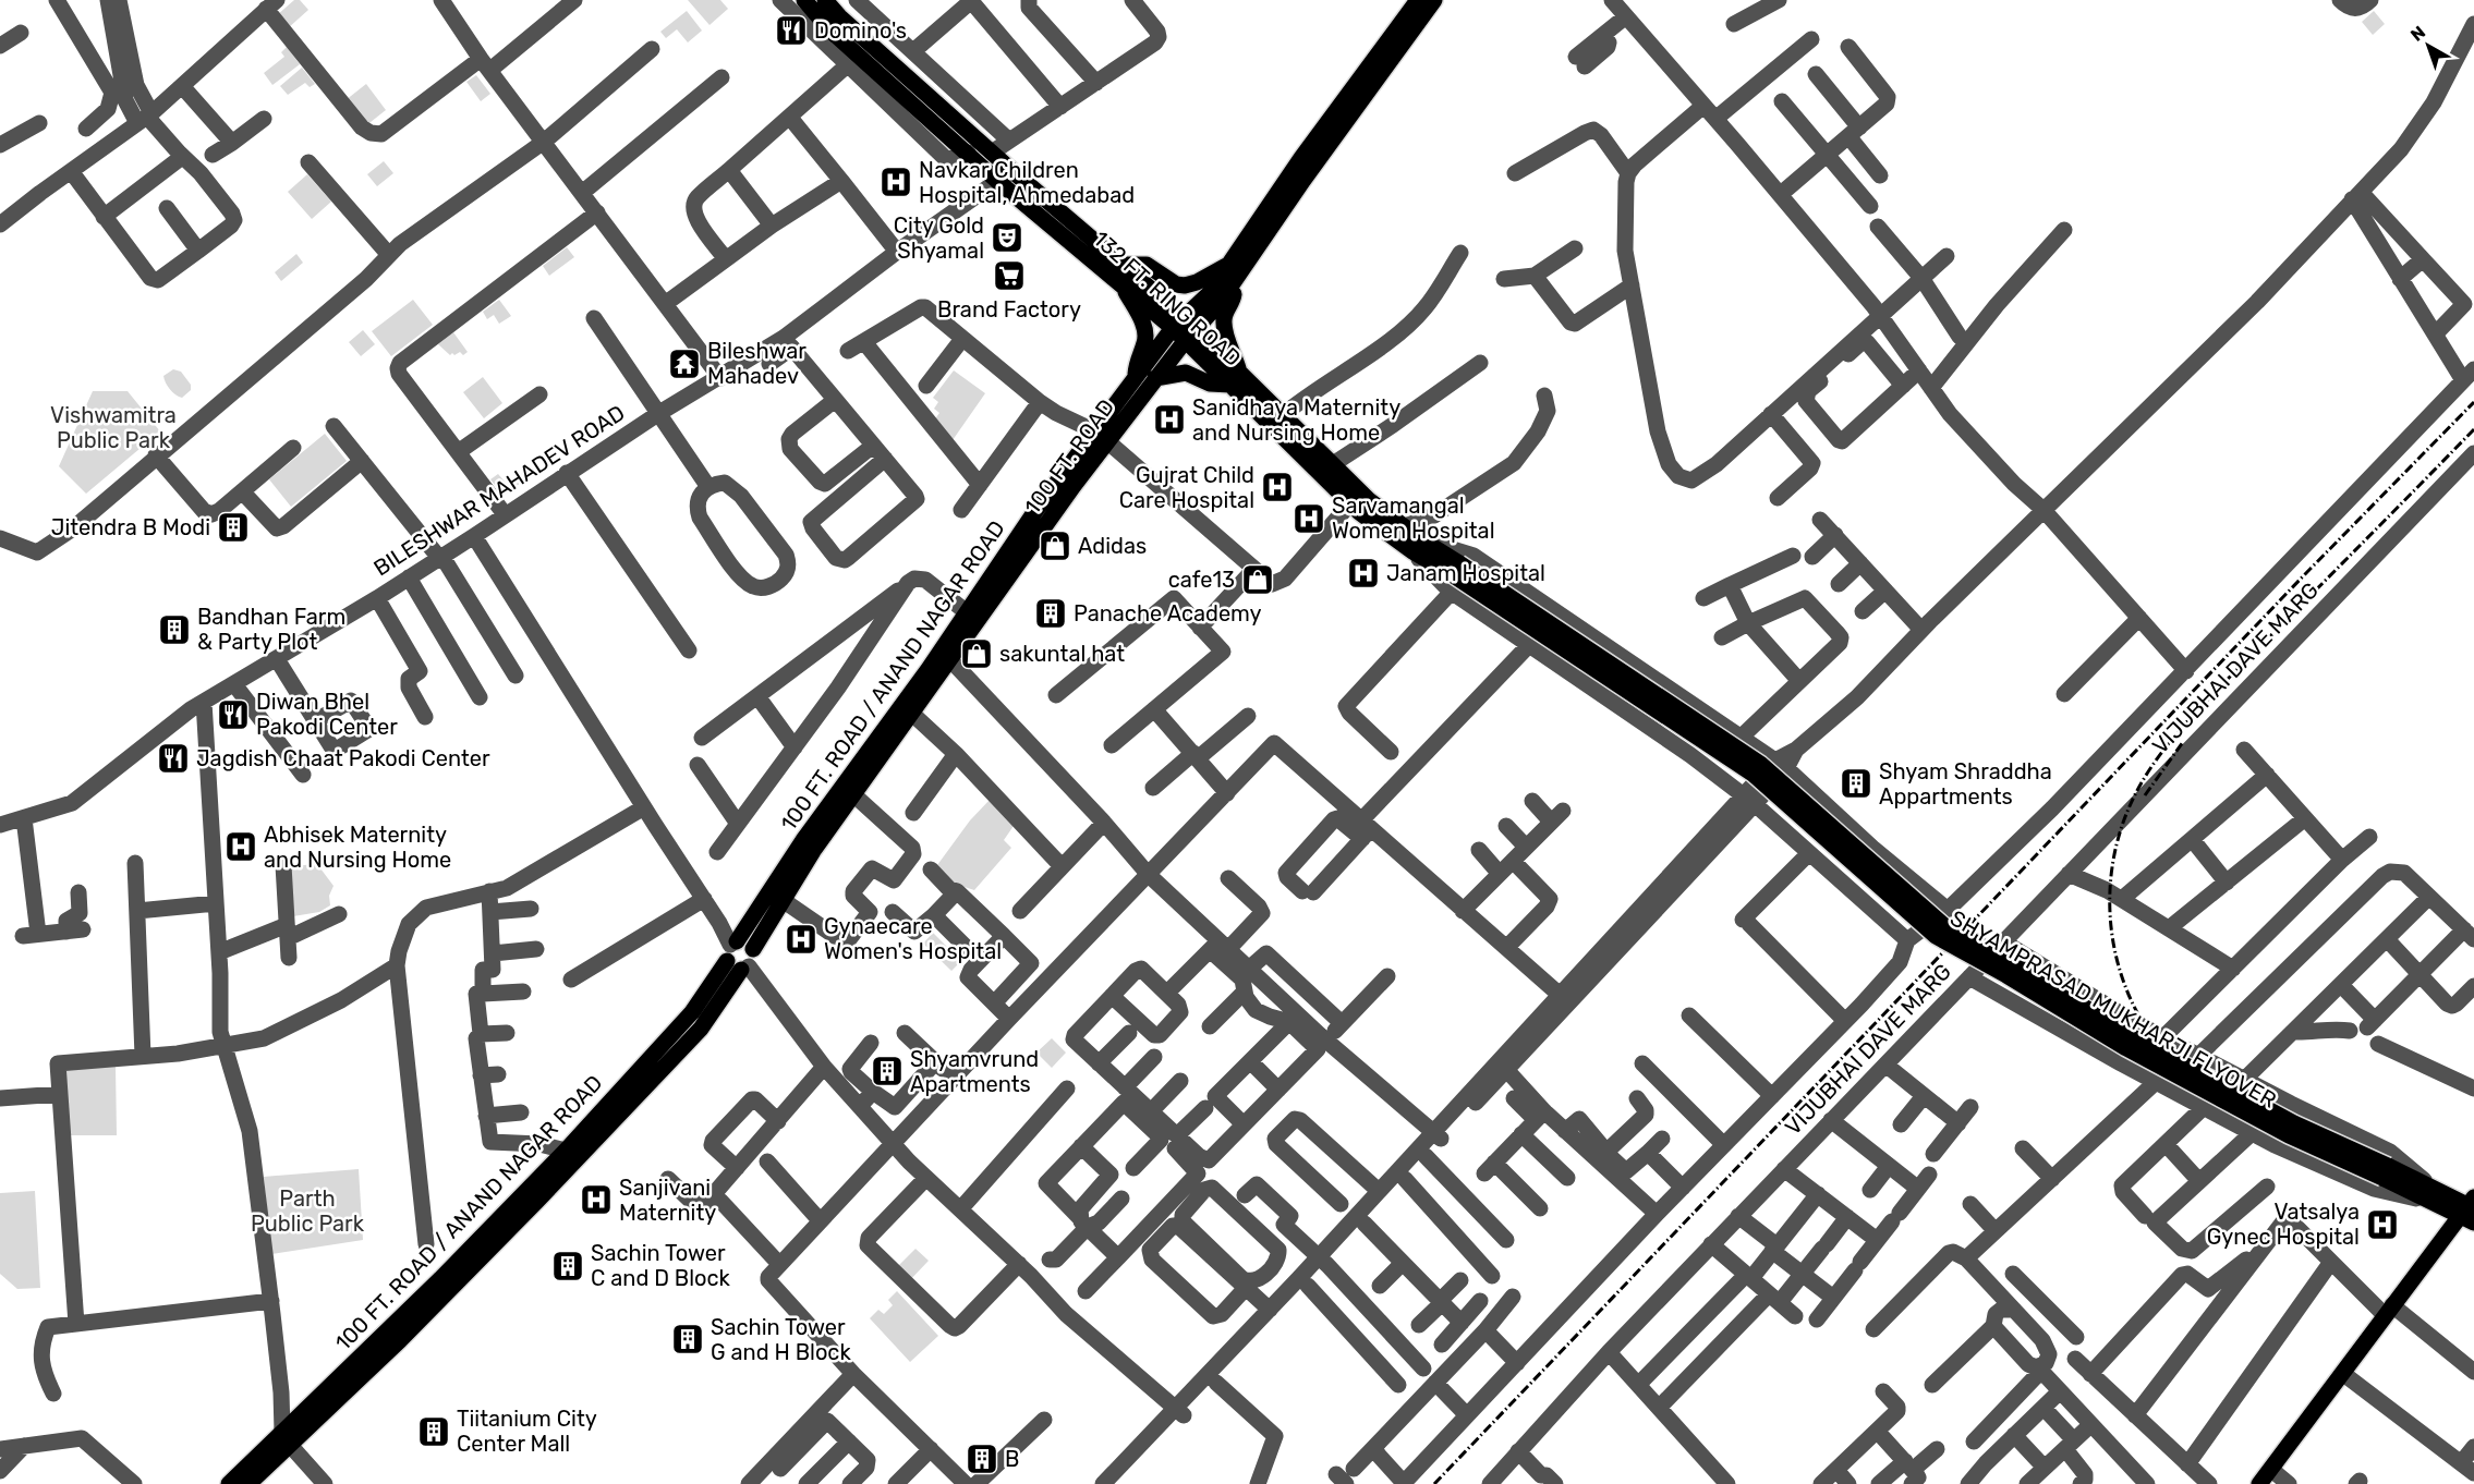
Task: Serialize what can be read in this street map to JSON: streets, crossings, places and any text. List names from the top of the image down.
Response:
{
  "streets": {
    "main road": [
      "132 FT. RING ROAD",
      "100 FT. ROAD",
      "100 FT. ROAD / ANAND NAGAR ROAD",
      "SHYAMPRASAD MUKHARJI FLYOVER"
    ],
    "street": ["BILESHWAR MAHADEV ROAD", "VIJUBHAI DAVE MARG"]
  },
  "crossings": [
    ["132 FT. RING ROAD", "100 FT. ROAD"],
    ["132 FT. RING ROAD", "BILESHWAR MAHADEV ROAD"],
    ["132 FT. RING ROAD", "100 FT. ROAD / ANAND NAGAR ROAD"],
    ["132 FT. RING ROAD", "SHYAMPRASAD MUKHARJI FLYOVER"],
    ["100 FT. ROAD", "100 FT. ROAD / ANAND NAGAR ROAD"]
  ],
  "parks": ["Vishwamitra Public Park", "Parth Public Park"],
  "places": {
    "restaurant": ["Domino's", "Diwan Bhel Pakodi Center", "Jagdish Chaat Pakodi Center"],
    "hospital": [
      "Navkar Children Hospital, Ahmedabad",
      "Sanidhaya Maternity and Nursing Home",
      "Gujrat Child Care Hospital",
      "Sarvamangal Women Hospital",
      "Janam Hospital",
      "Abhisek Maternity and Nursing Home",
      "Gynaecare Women's Hospital",
      "Sanjivani Maternity",
      "Vatsalya Gynec Hospital"
    ],
    "theatre": ["City Gold Shyamal"],
    "supermarket": ["Brand Factory"],
    "temple": ["Bileshwar Mahadev"],
    "building": [
      "Jitendra B Modi",
      "Panache Academy",
      "Bandhan Farm & Party Plot",
      "Shyam Shraddha Appartments",
      "Shyamvrund Apartments",
      "Sachin Tower C and D Block",
      "Sachin Tower G and H Block",
      "Tiitanium City Center Mall",
      "B"
    ],
    "shop": ["Adidas", "cafe13", "sakuntal hat"]
  },
  "north": "top left"
}
